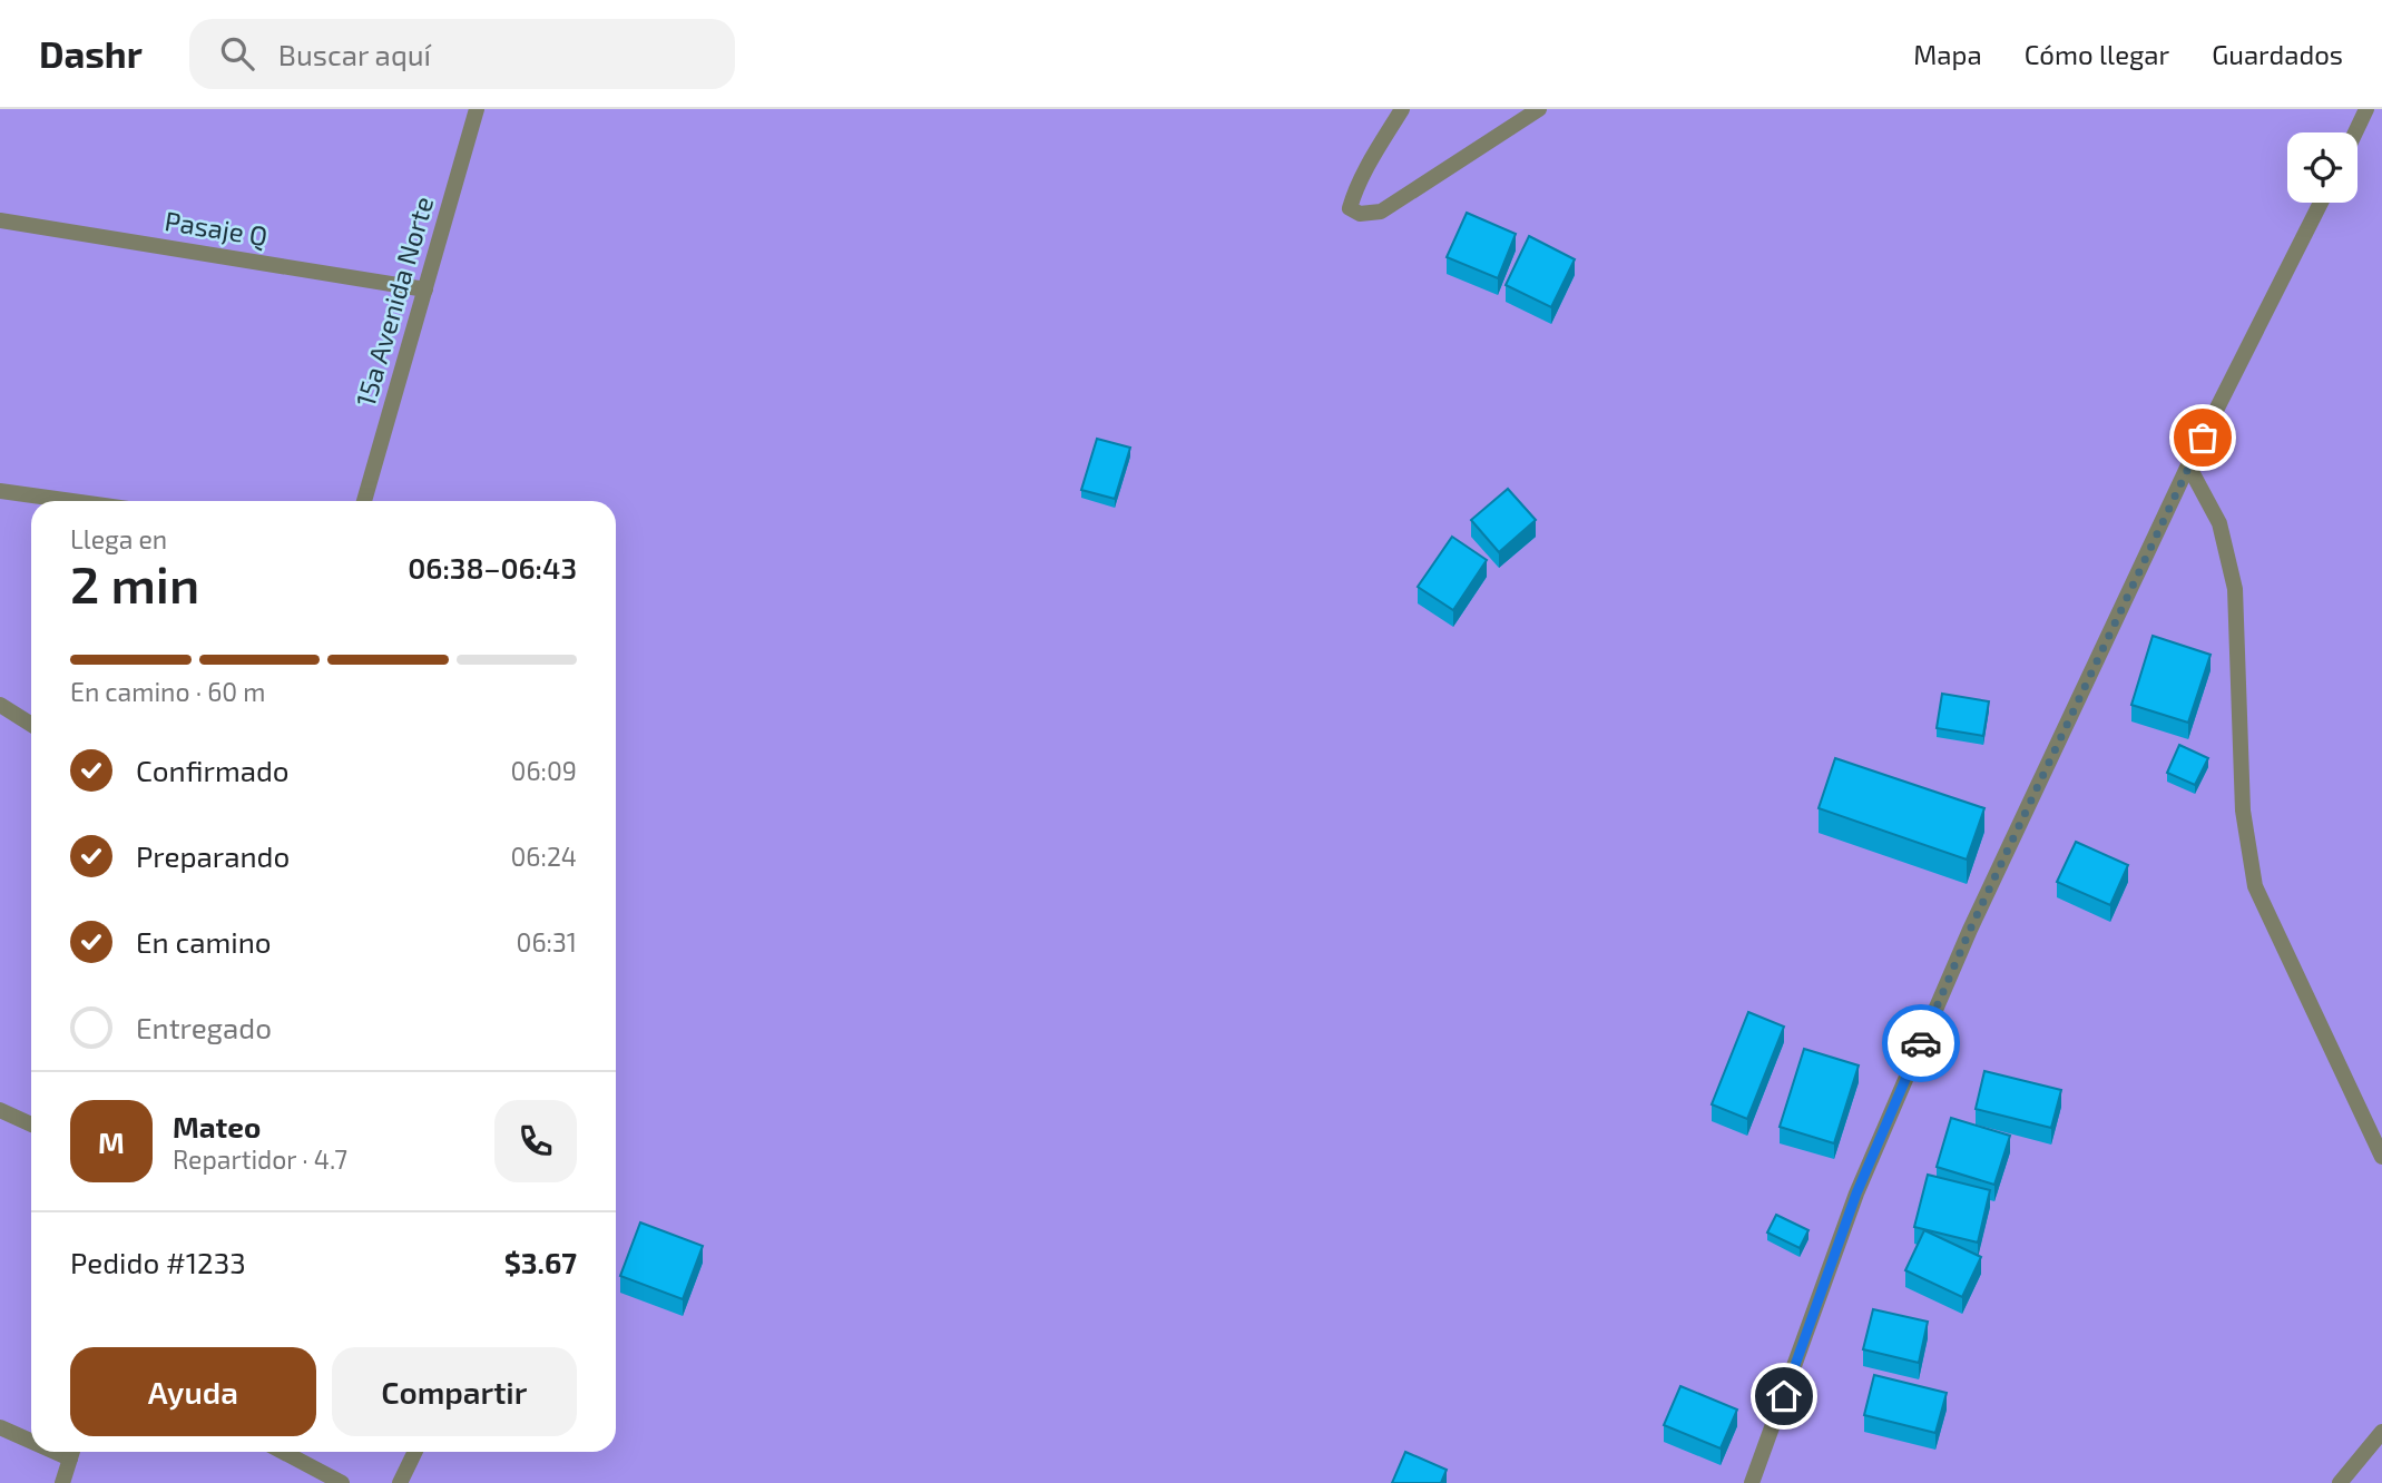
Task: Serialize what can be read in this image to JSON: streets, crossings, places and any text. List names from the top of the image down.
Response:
{
  "streets": {
    "street": ["Pasaje Q", "15a Avenida Norte"]
  },
  "crossings": [
    ["Pasaje Q", "15a Avenida Norte"]
  ],
  "page": {
    "header": "Dashr",
    "search": "Buscar aquí",
    "nav": ["Mapa", "Cómo llegar", "Guardados"],
    "heading": ["2 min", "Llega en", "06:38–06:43"],
    "panel": [
      "Mateo",
      "Repartidor · 4.7",
      "Pedido #1233",
      "$3.67"
    ],
    "bar": "En camino · 60 m",
    "list": [
      ["Confirmado", "06:09"],
      ["Preparando", "06:24"],
      ["En camino", "06:31"],
      "Entregado"
    ],
    "round": "M",
    "buttons": ["Ayuda", "Compartir"]
  }
}
